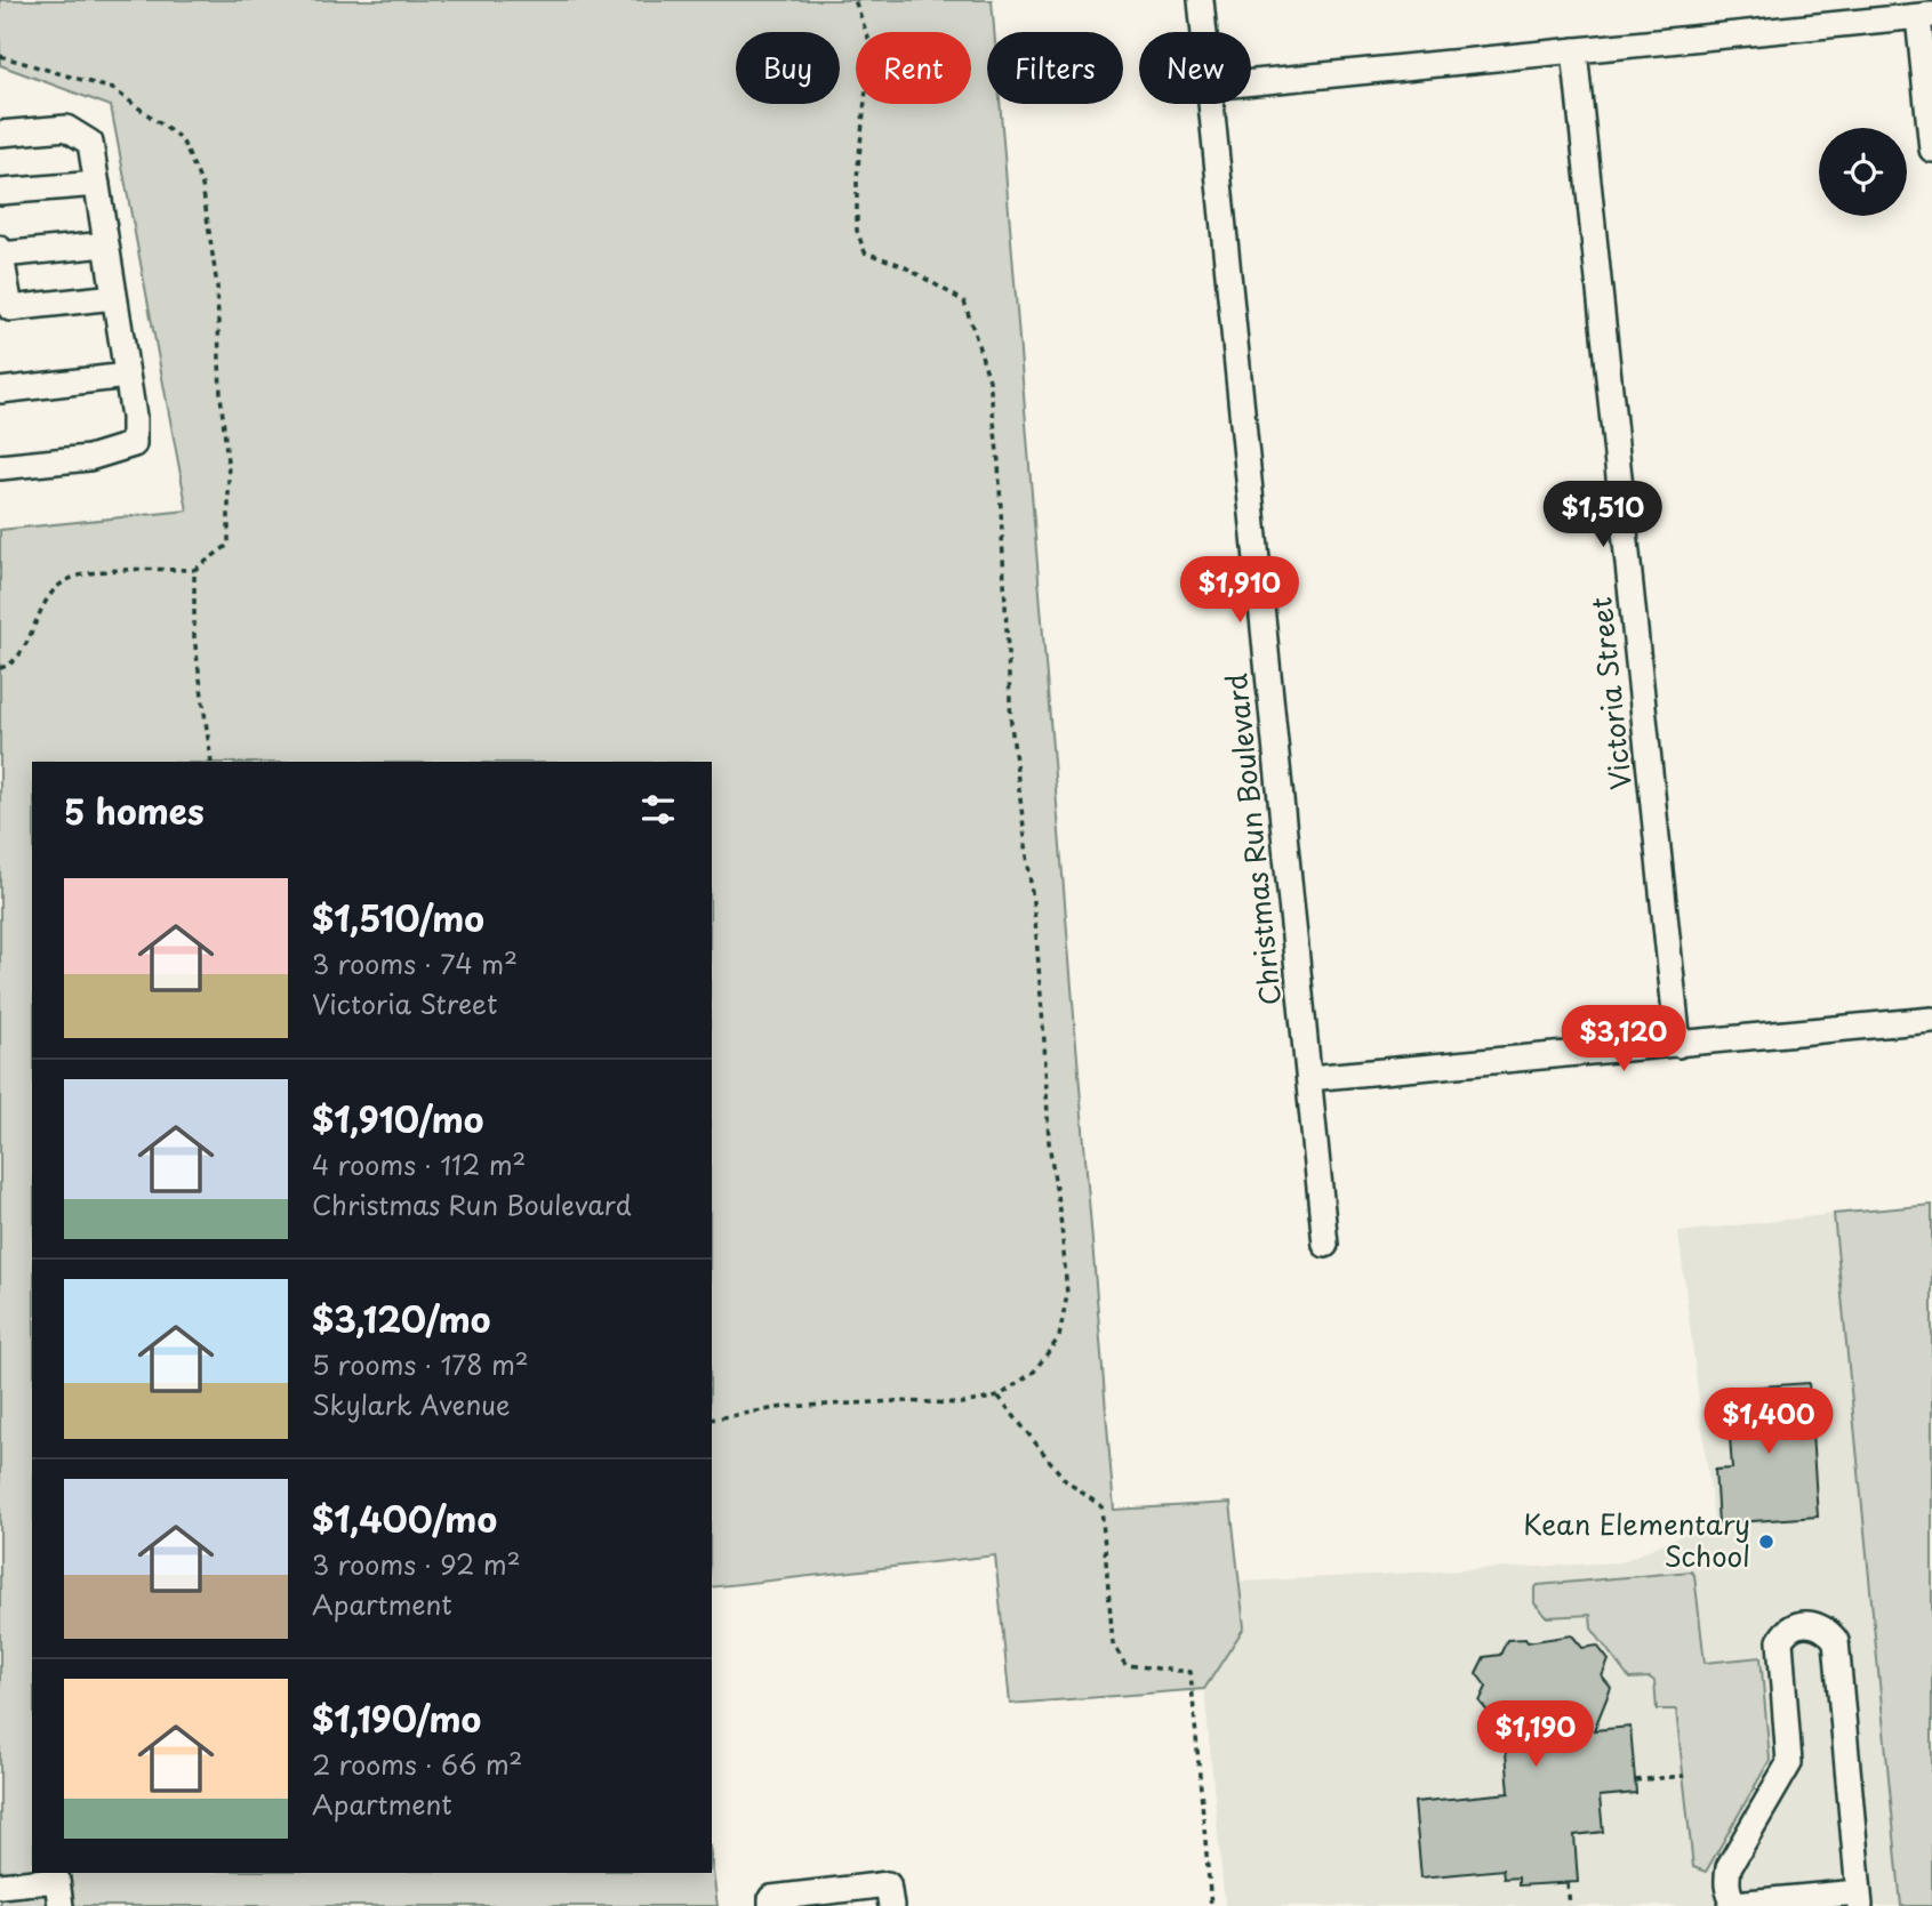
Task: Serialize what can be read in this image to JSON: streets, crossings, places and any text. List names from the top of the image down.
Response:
{
  "streets": {
    "street": ["Victoria Street", "Christmas Run Boulevard"]
  },
  "places": ["Kean Elementary School"],
  "page": {
    "chip": [
      "Buy",
      "Rent",
      "Filters",
      "New"
    ],
    "price": [
      "$1,510",
      "$1,910",
      "$3,120",
      "$1,400",
      "$1,190"
    ],
    "heading": "5 homes",
    "list": [
      {
        "name": "$1,510/mo",
        "note": "3 rooms · 74 m² · Victoria Street"
      },
      {
        "name": "$1,910/mo",
        "note": "4 rooms · 112 m² · Christmas Run Boulevard"
      },
      {
        "name": "$3,120/mo",
        "note": "5 rooms · 178 m² · Skylark Avenue"
      },
      {
        "name": "$1,400/mo",
        "note": "3 rooms · 92 m² · Apartment"
      },
      {
        "name": "$1,190/mo",
        "note": "2 rooms · 66 m² · Apartment"
      }
    ]
  }
}
